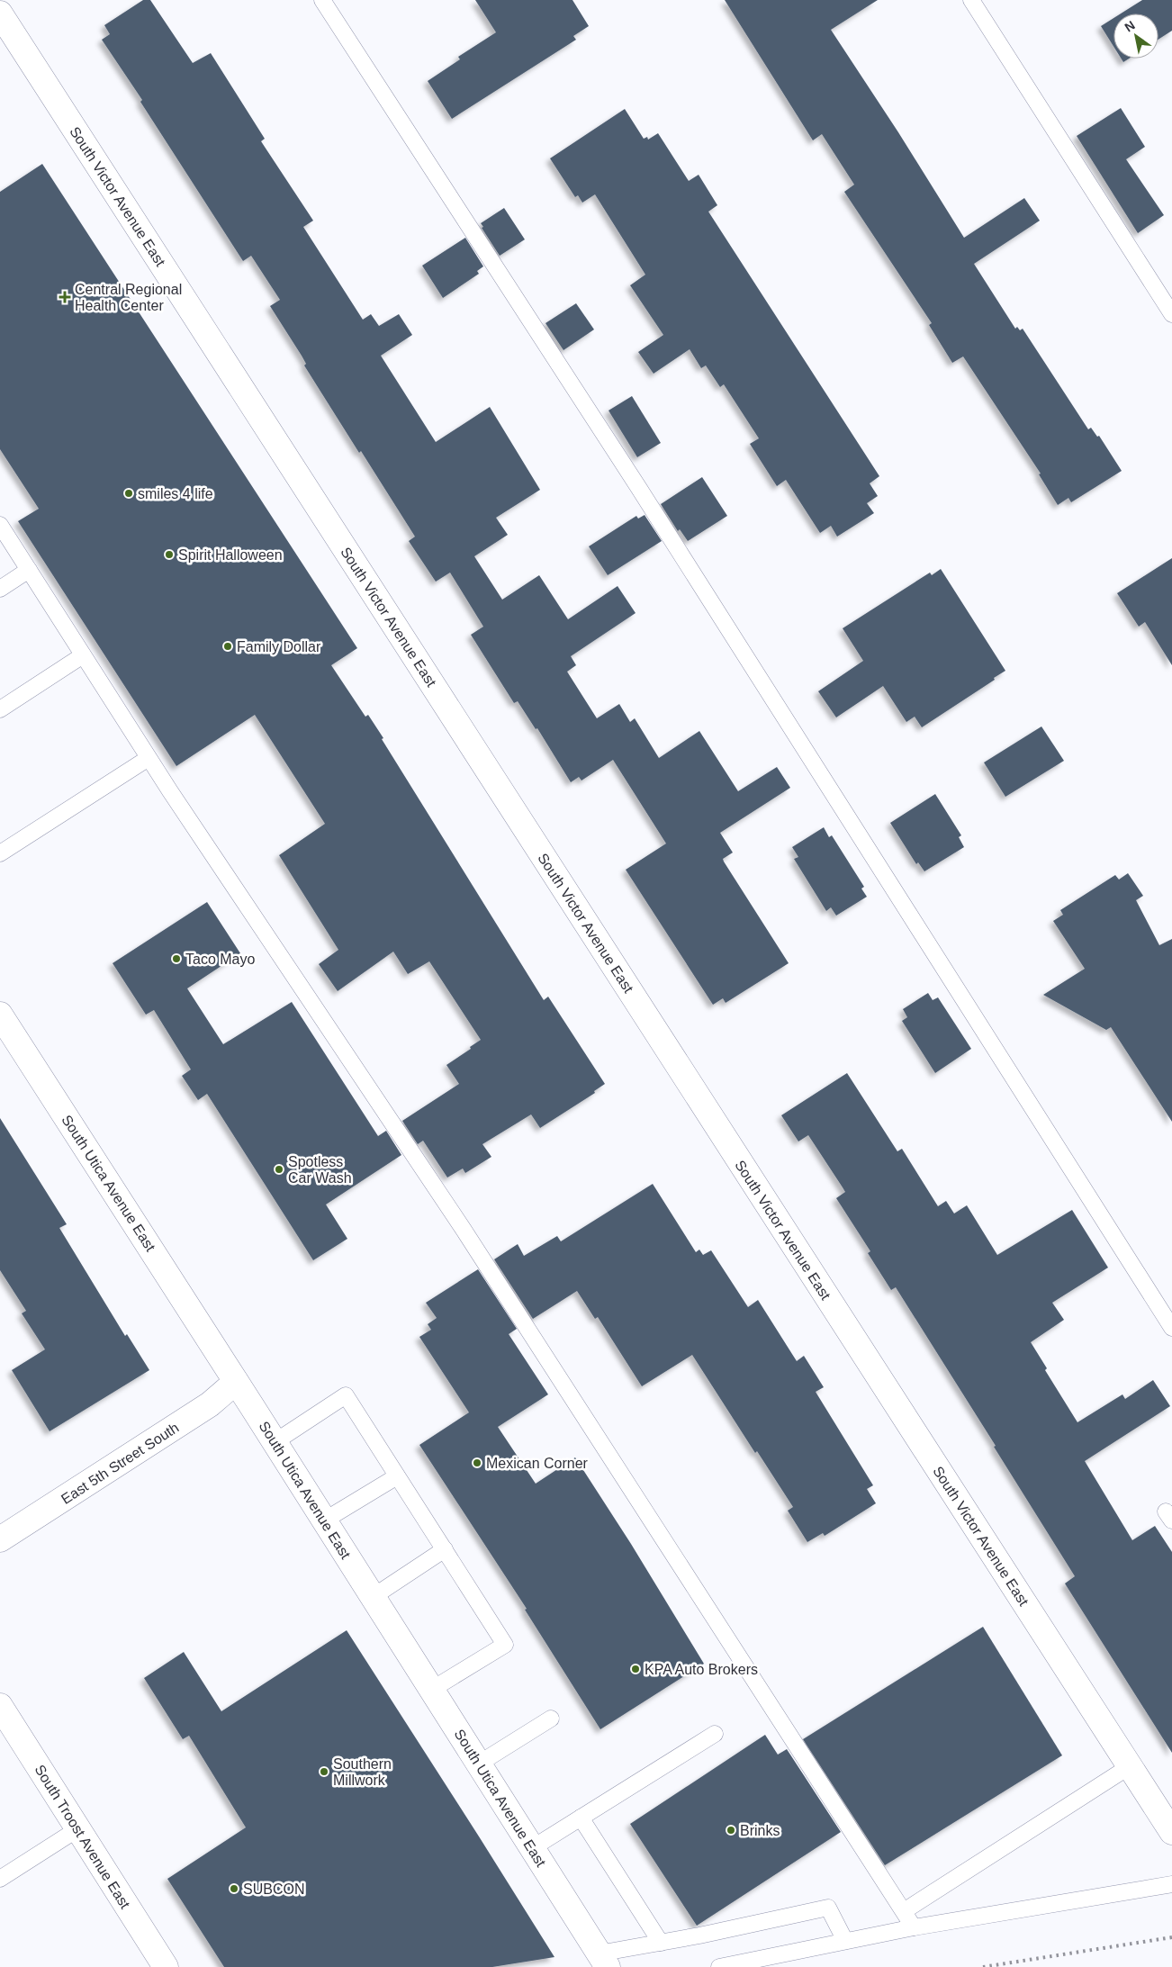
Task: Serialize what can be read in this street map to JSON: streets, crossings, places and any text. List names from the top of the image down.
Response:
{
  "streets": {
    "street": [
      "South Victor Avenue East",
      "South Utica Avenue East",
      "East 5th Street South",
      "South Troost Avenue East"
    ]
  },
  "crossings": [
    ["South Utica Avenue East", "East 5th Street South"]
  ],
  "places": {
    "health": ["Central Regional Health Center"],
    "other": [
      "smiles 4 life",
      "Spirit Halloween",
      "Family Dollar",
      "Taco Mayo",
      "Spotless Car Wash",
      "Mexican Corner",
      "KPA Auto Brokers",
      "Southern Millwork",
      "Brinks",
      "SUBCON"
    ]
  },
  "north": "top left"
}
